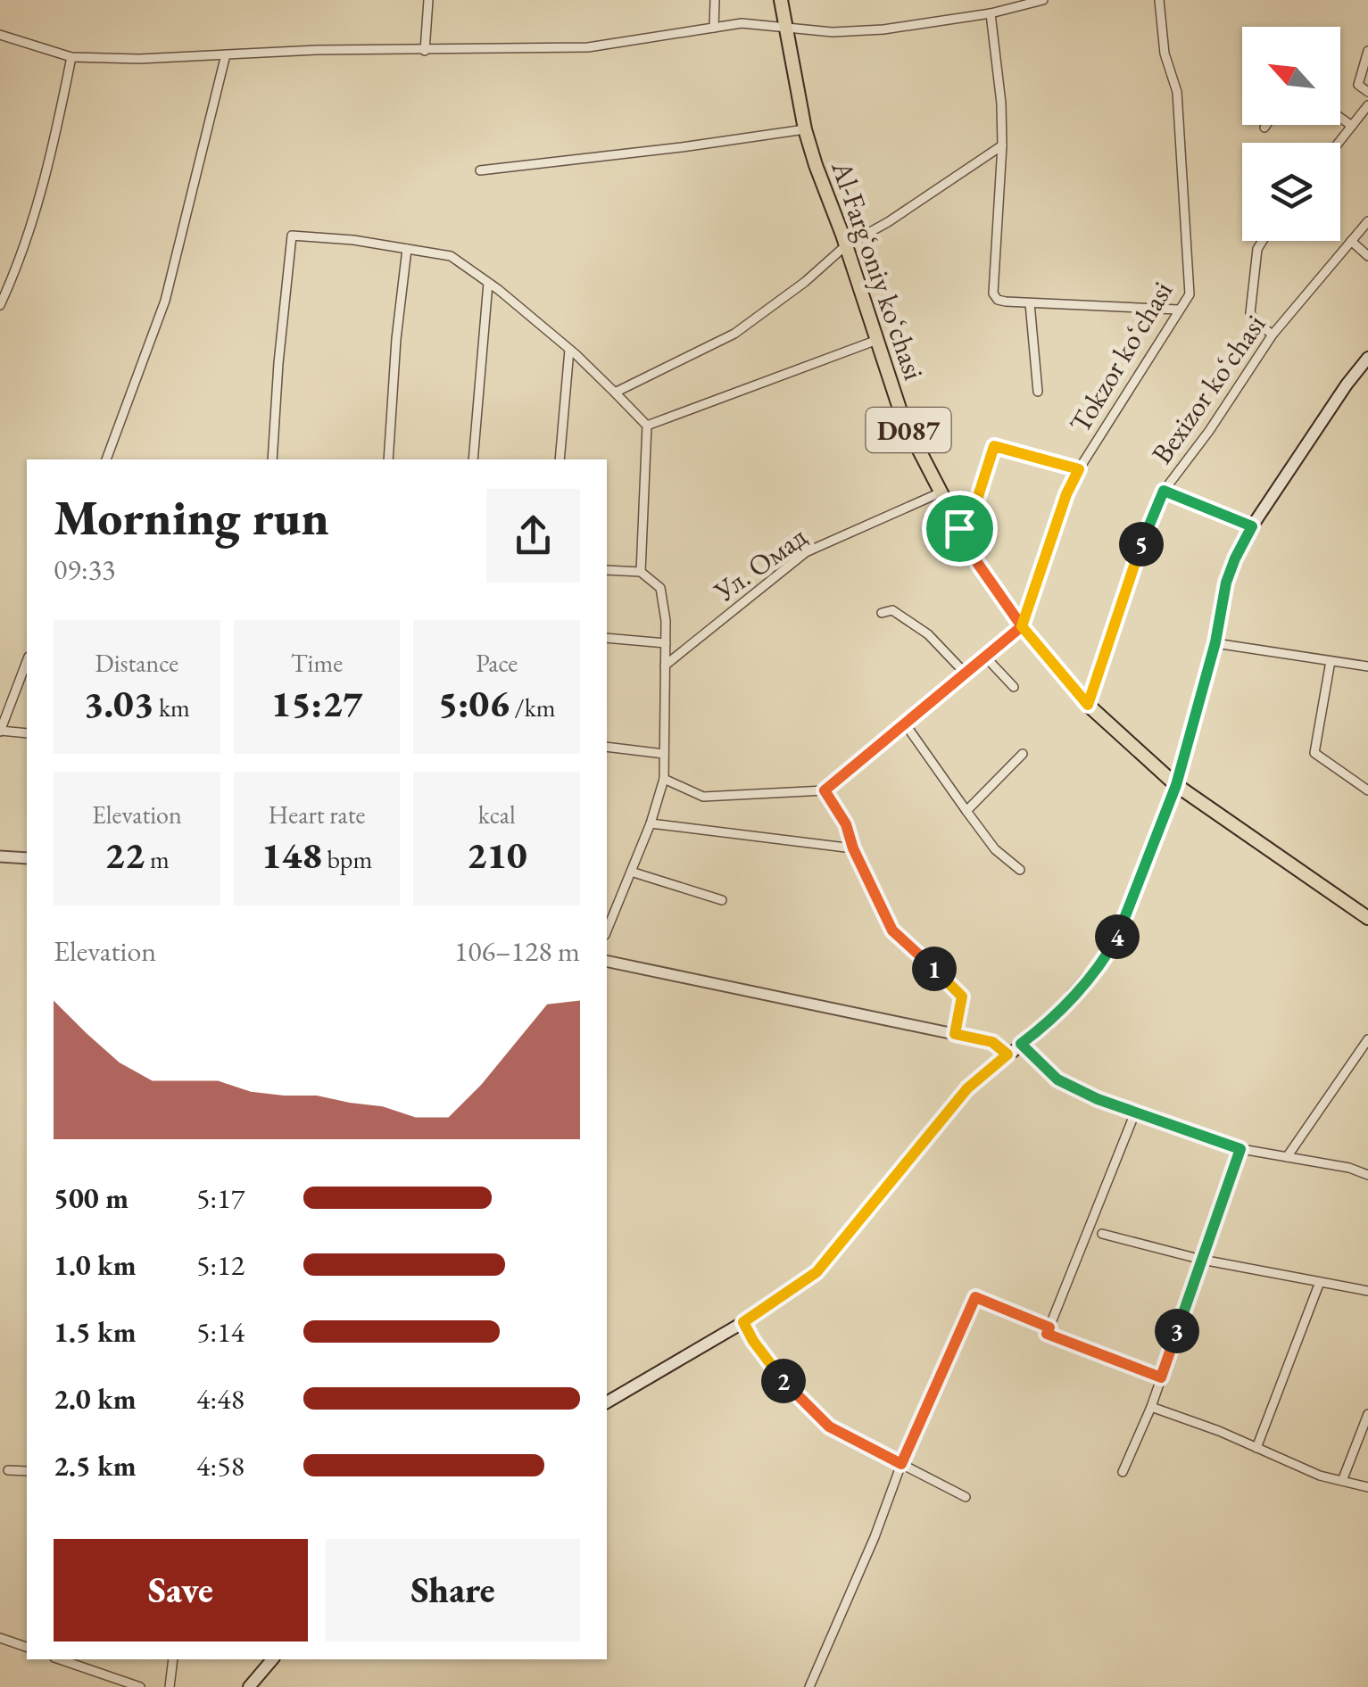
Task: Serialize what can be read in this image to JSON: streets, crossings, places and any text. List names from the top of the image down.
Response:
{
  "streets": {
    "main road": ["Al-Fargʻoniy koʻchasi", "D087"],
    "street": ["Tokzor koʻchasi", "Bexizor koʻchasi", "Ул. Омад"]
  },
  "crossings": [
    ["Al-Fargʻoniy koʻchasi", "Tokzor koʻchasi"],
    ["Al-Fargʻoniy koʻchasi", "Bexizor koʻchasi"],
    ["Al-Fargʻoniy koʻchasi", "D087"],
    ["Al-Fargʻoniy koʻchasi", "Ул. Омад"]
  ],
  "north": "top left",
  "page": {
    "heading": ["Morning run", "09:33"],
    "pins": [
      "5",
      "4",
      "1",
      "3",
      "2"
    ],
    "stats": [
      ["Distance", "3.03 km"],
      ["Time", "15:27"],
      ["Pace", "5:06 /km"],
      ["Elevation", "22 m"],
      ["Heart rate", "148 bpm"],
      ["kcal", "210"]
    ],
    "chart": ["Elevation", "106–128 m"],
    "list": [
      {
        "name": "500 m",
        "note": "5:17"
      },
      {
        "name": "1.0 km",
        "note": "5:12"
      },
      {
        "name": "1.5 km",
        "note": "5:14"
      },
      {
        "name": "2.0 km",
        "note": "4:48"
      },
      {
        "name": "2.5 km",
        "note": "4:58"
      }
    ],
    "buttons": ["Save", "Share"]
  }
}
